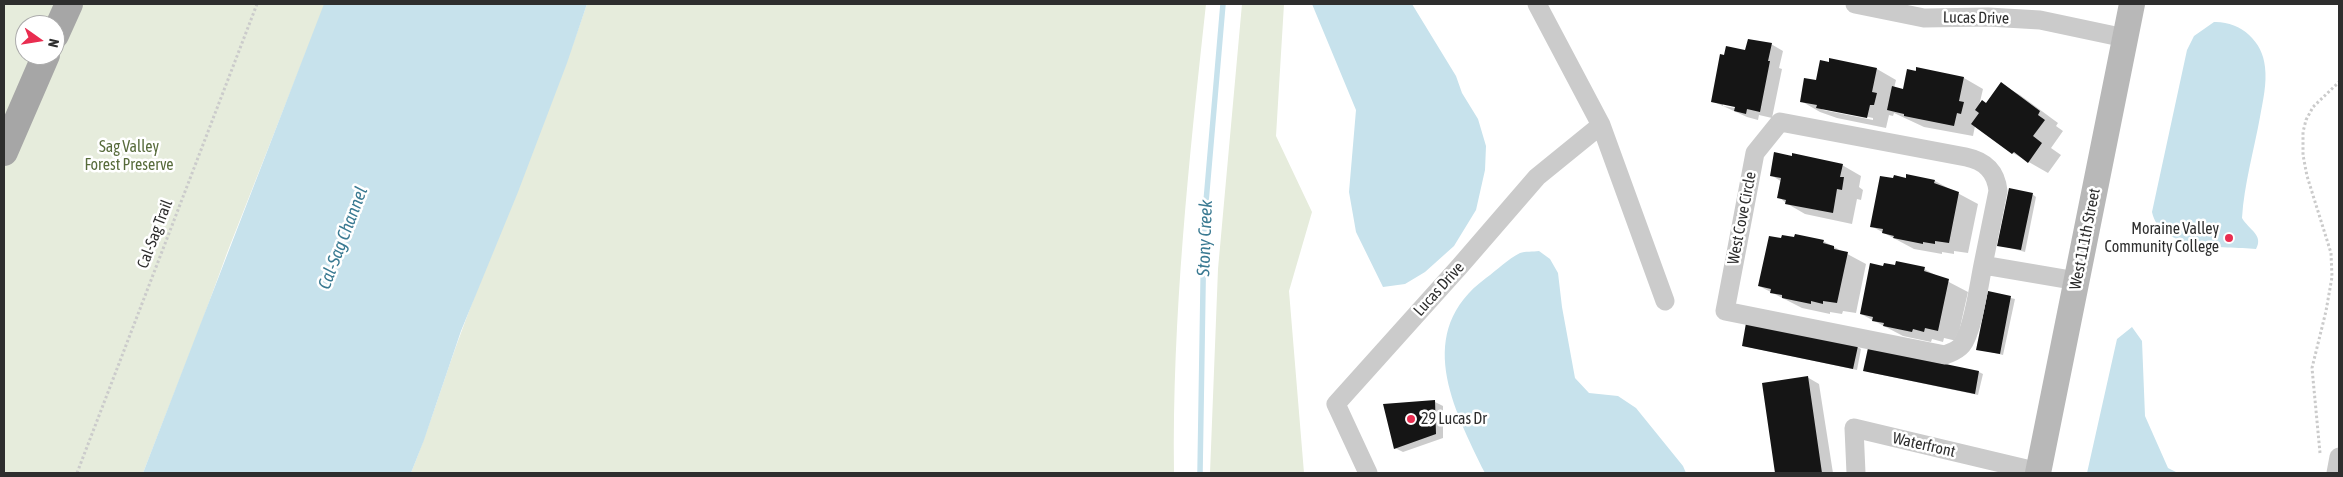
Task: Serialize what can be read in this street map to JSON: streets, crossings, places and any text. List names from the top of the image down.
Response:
{
  "streets": {
    "main road": ["West 111th Street"],
    "street": ["Lucas Drive", "West Cove Circle", "Waterfront"],
    "path": ["Cal-Sag Trail"]
  },
  "crossings": [
    ["Lucas Drive", "West 111th Street"],
    ["West 111th Street", "Waterfront"]
  ],
  "water": ["Cal-Sag Channel", "Stony Creek"],
  "parks": ["Sag Valley Forest Preserve"],
  "places": ["Moraine Valley Community College", "29 Lucas Dr"],
  "north": "right"
}
